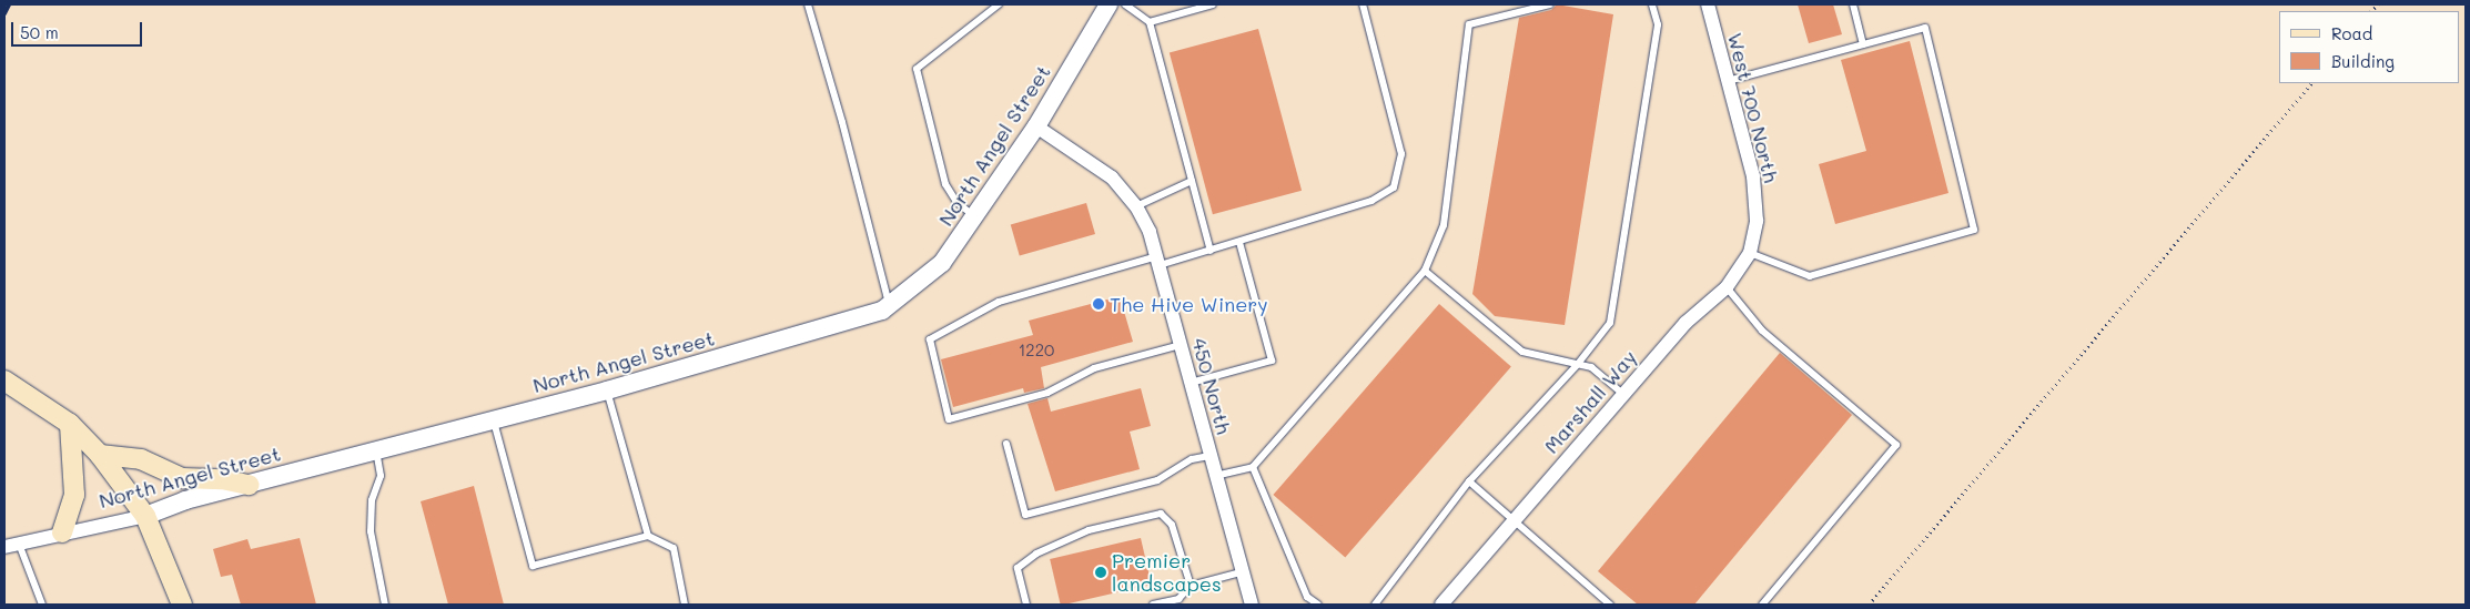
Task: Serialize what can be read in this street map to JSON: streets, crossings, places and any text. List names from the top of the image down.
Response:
{
  "streets": {
    "street": [
      "West 700 North",
      "North Angel Street",
      "450 North",
      "Marshall Way"
    ]
  },
  "crossings": [
    ["West 700 North", "Marshall Way"],
    ["North Angel Street", "450 North"]
  ],
  "places": ["The Hive Winery", "Premier landscapes"],
  "house_numbers": ["1220"],
  "legend": ["Road", "Building"],
  "scale_bar": "50 m"
}
